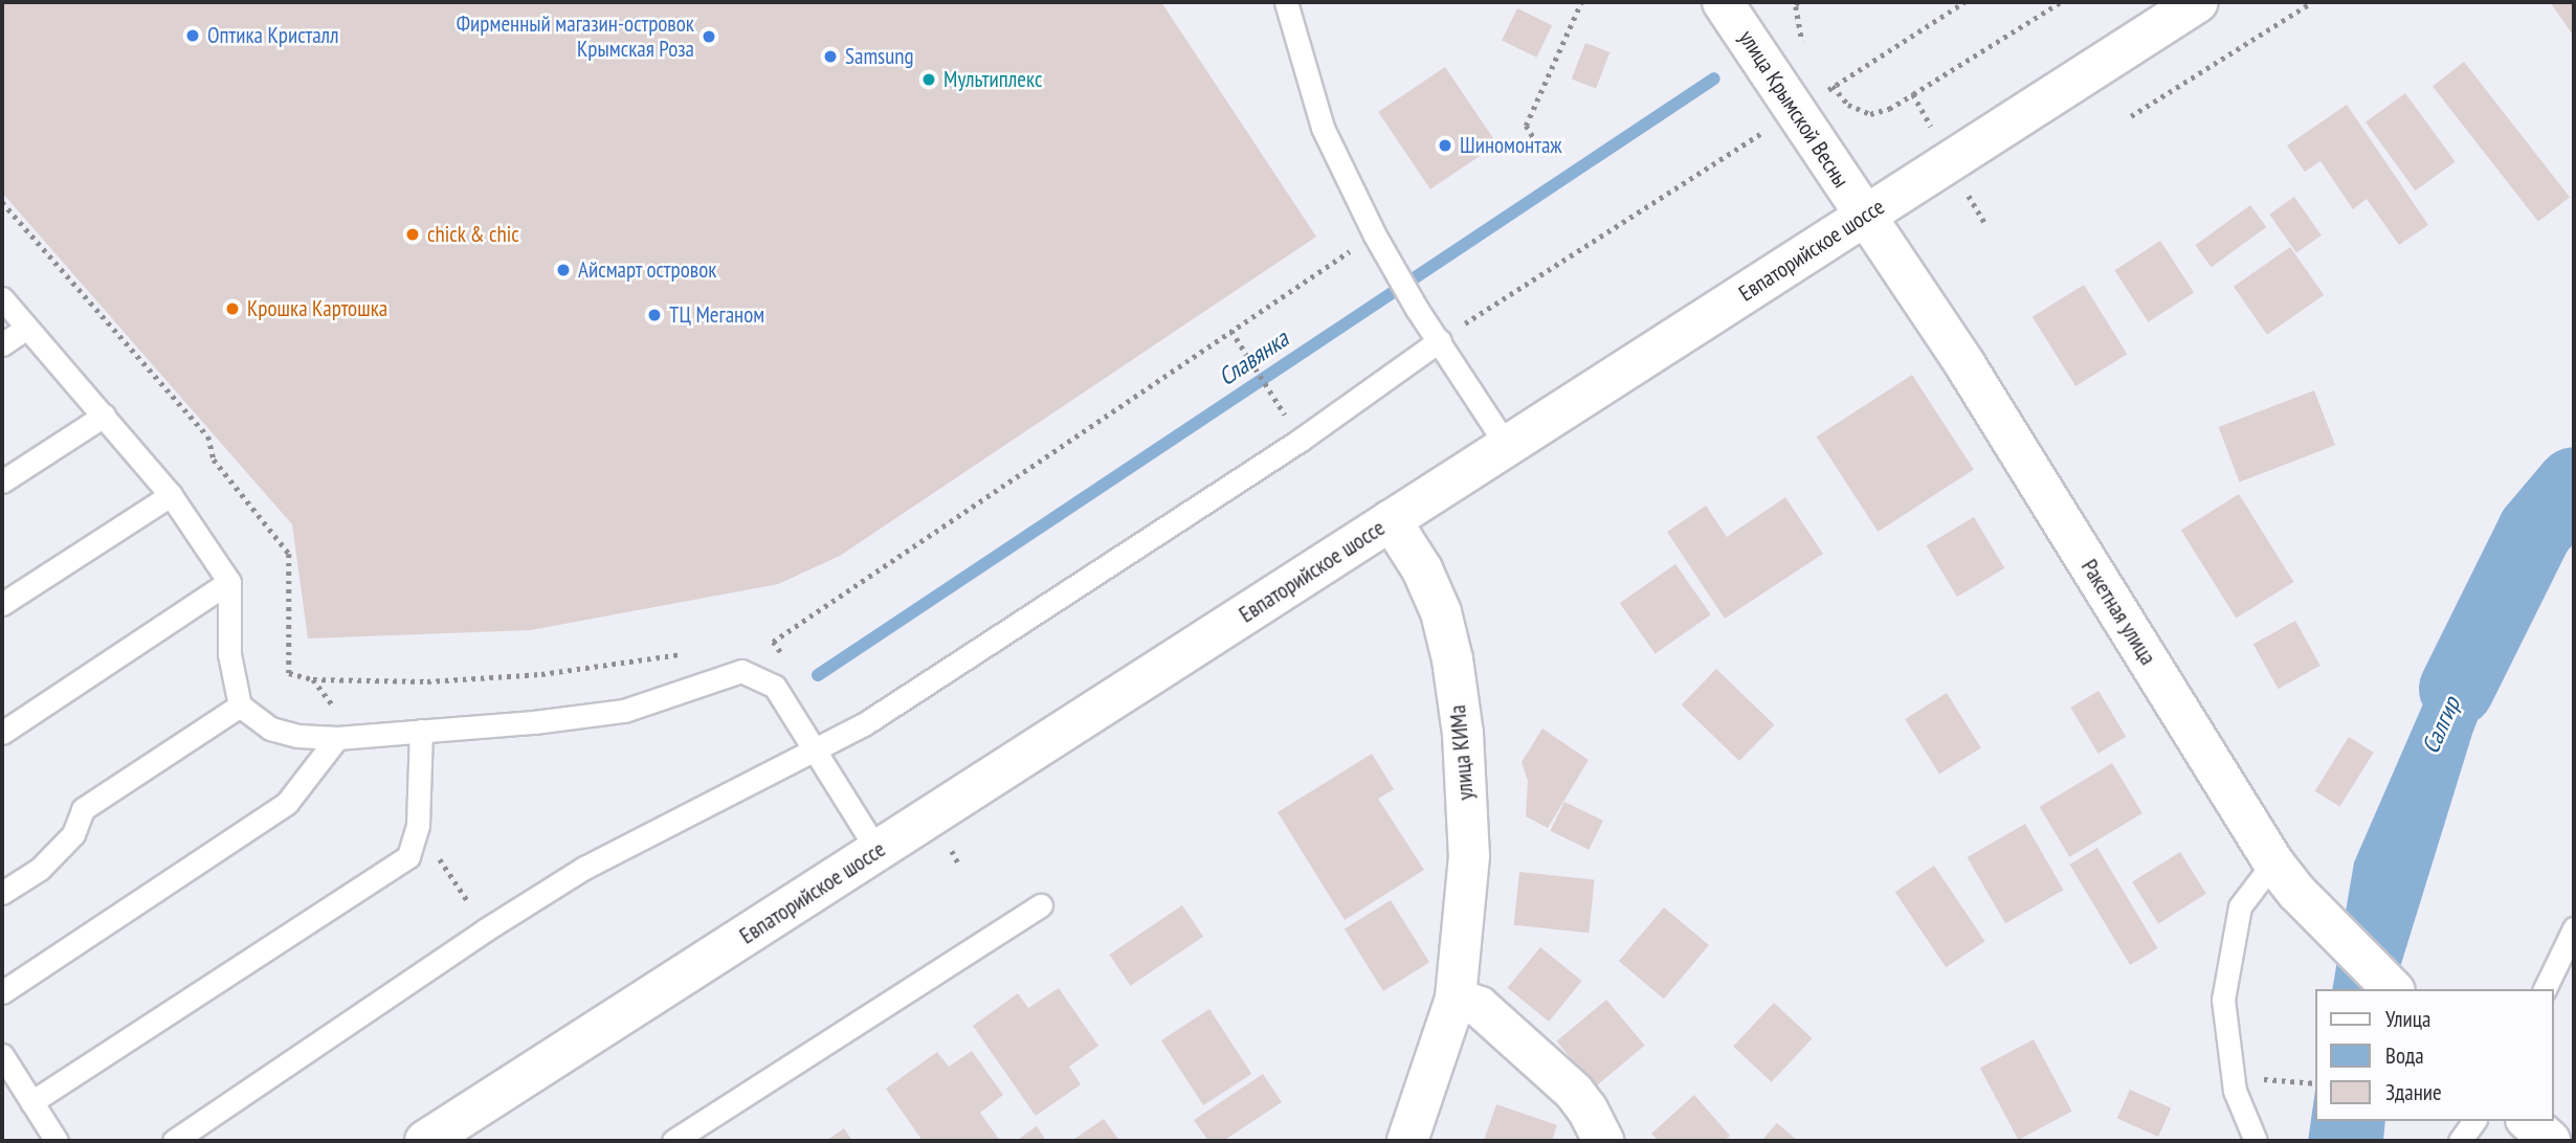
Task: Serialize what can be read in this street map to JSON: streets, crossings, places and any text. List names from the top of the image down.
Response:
{
  "streets": {
    "main road": [
      "улица Крымской Весны",
      "Евпаторийское шоссе",
      "Ракетная улица",
      "улица КИМа"
    ]
  },
  "crossings": [
    ["улица Крымской Весны", "Евпаторийское шоссе"],
    ["улица Крымской Весны", "Ракетная улица"],
    ["Евпаторийское шоссе", "Ракетная улица"],
    ["Евпаторийское шоссе", "улица КИМа"]
  ],
  "water": ["Славянка", "Салгир"],
  "places": [
    "Оптика Кристалл",
    "Фирменный магазин-островок Крымская Роза",
    "Samsung",
    "Мультиплекс",
    "Шиномонтаж",
    "chick & chic",
    "Айсмарт островок",
    "Крошка Картошка",
    "ТЦ Меганом"
  ],
  "legend": ["Улица", "Вода", "Здание"]
}
